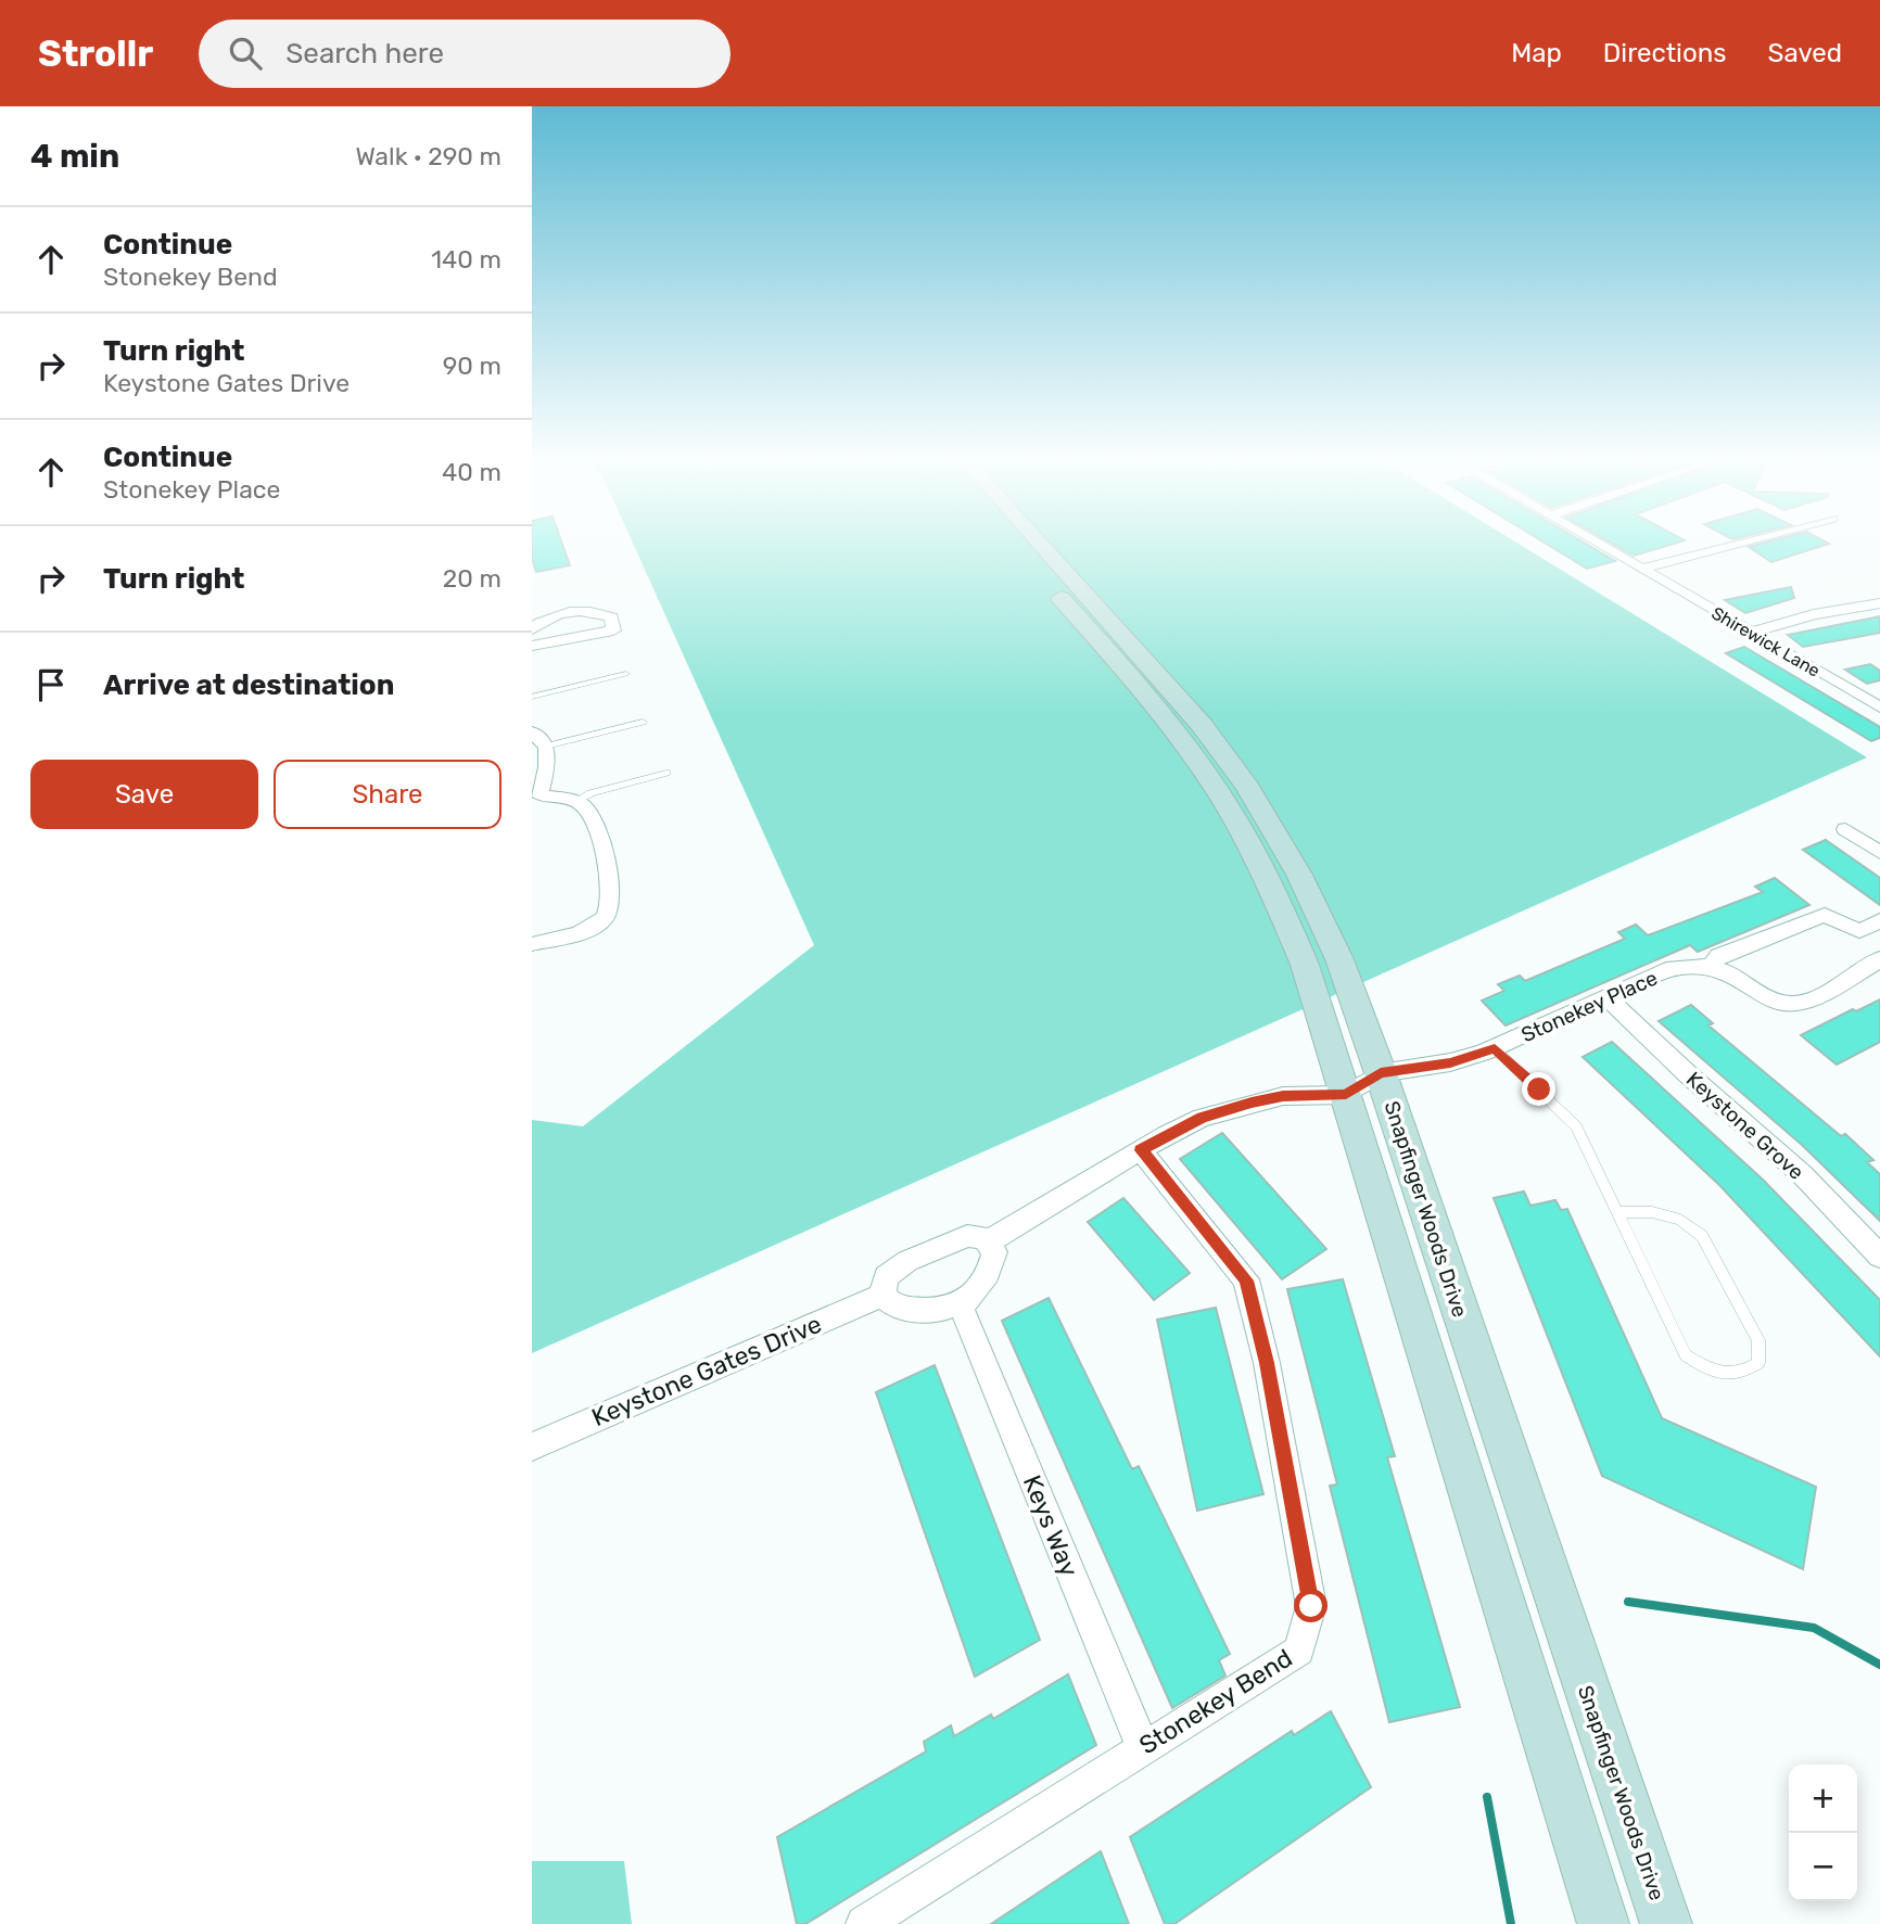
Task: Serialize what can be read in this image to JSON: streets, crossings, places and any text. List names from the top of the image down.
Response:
{
  "streets": {
    "main road": ["Snapfinger Woods Drive"],
    "street": [
      "Shirewick Lane",
      "Stonekey Place",
      "Keystone Grove",
      "Keystone Gates Drive",
      "Keys Way",
      "Stonekey Bend"
    ]
  },
  "crossings": [
    ["Stonekey Place", "Keystone Grove"],
    ["Stonekey Place", "Snapfinger Woods Drive"],
    ["Keys Way", "Stonekey Bend"]
  ],
  "page": {
    "header": "Strollr",
    "search": "Search here",
    "nav": ["Map", "Directions", "Saved"],
    "heading": ["4 min", "Walk · 290 m"],
    "list": [
      ["Continue", "Stonekey Bend", "140 m"],
      ["Turn right", "Keystone Gates Drive", "90 m"],
      ["Continue", "Stonekey Place", "40 m"],
      ["Turn right", "20 m"],
      "Arrive at destination"
    ],
    "buttons": ["Save", "Share"],
    "map_buttons": ["+", "−"]
  }
}
